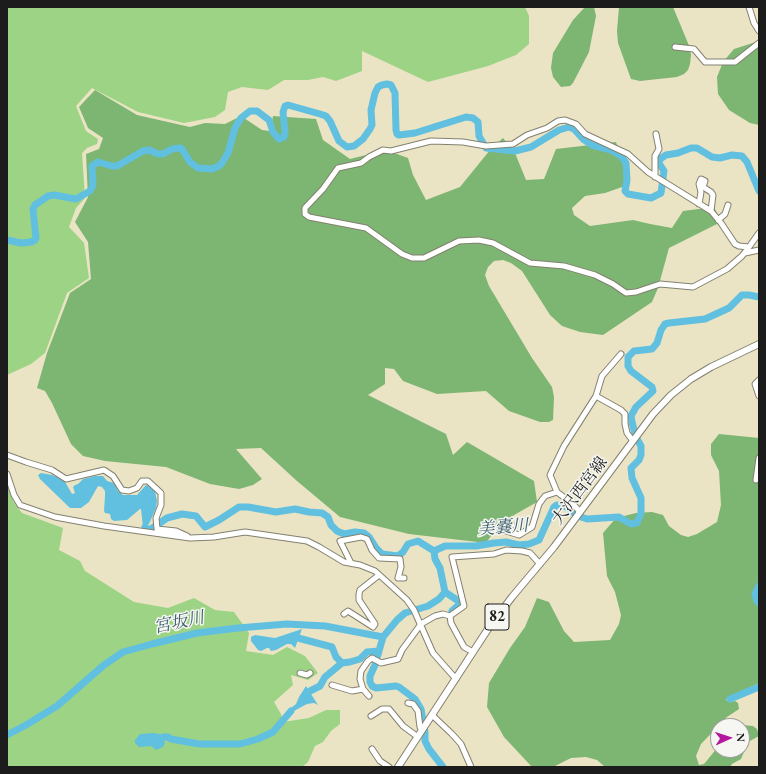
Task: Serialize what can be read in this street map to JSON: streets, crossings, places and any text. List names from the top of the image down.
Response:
{
  "streets": {
    "main road": ["大沢西宮線", "82"]
  },
  "water": ["美嚢川", "宮坂川"],
  "north": "right"
}
